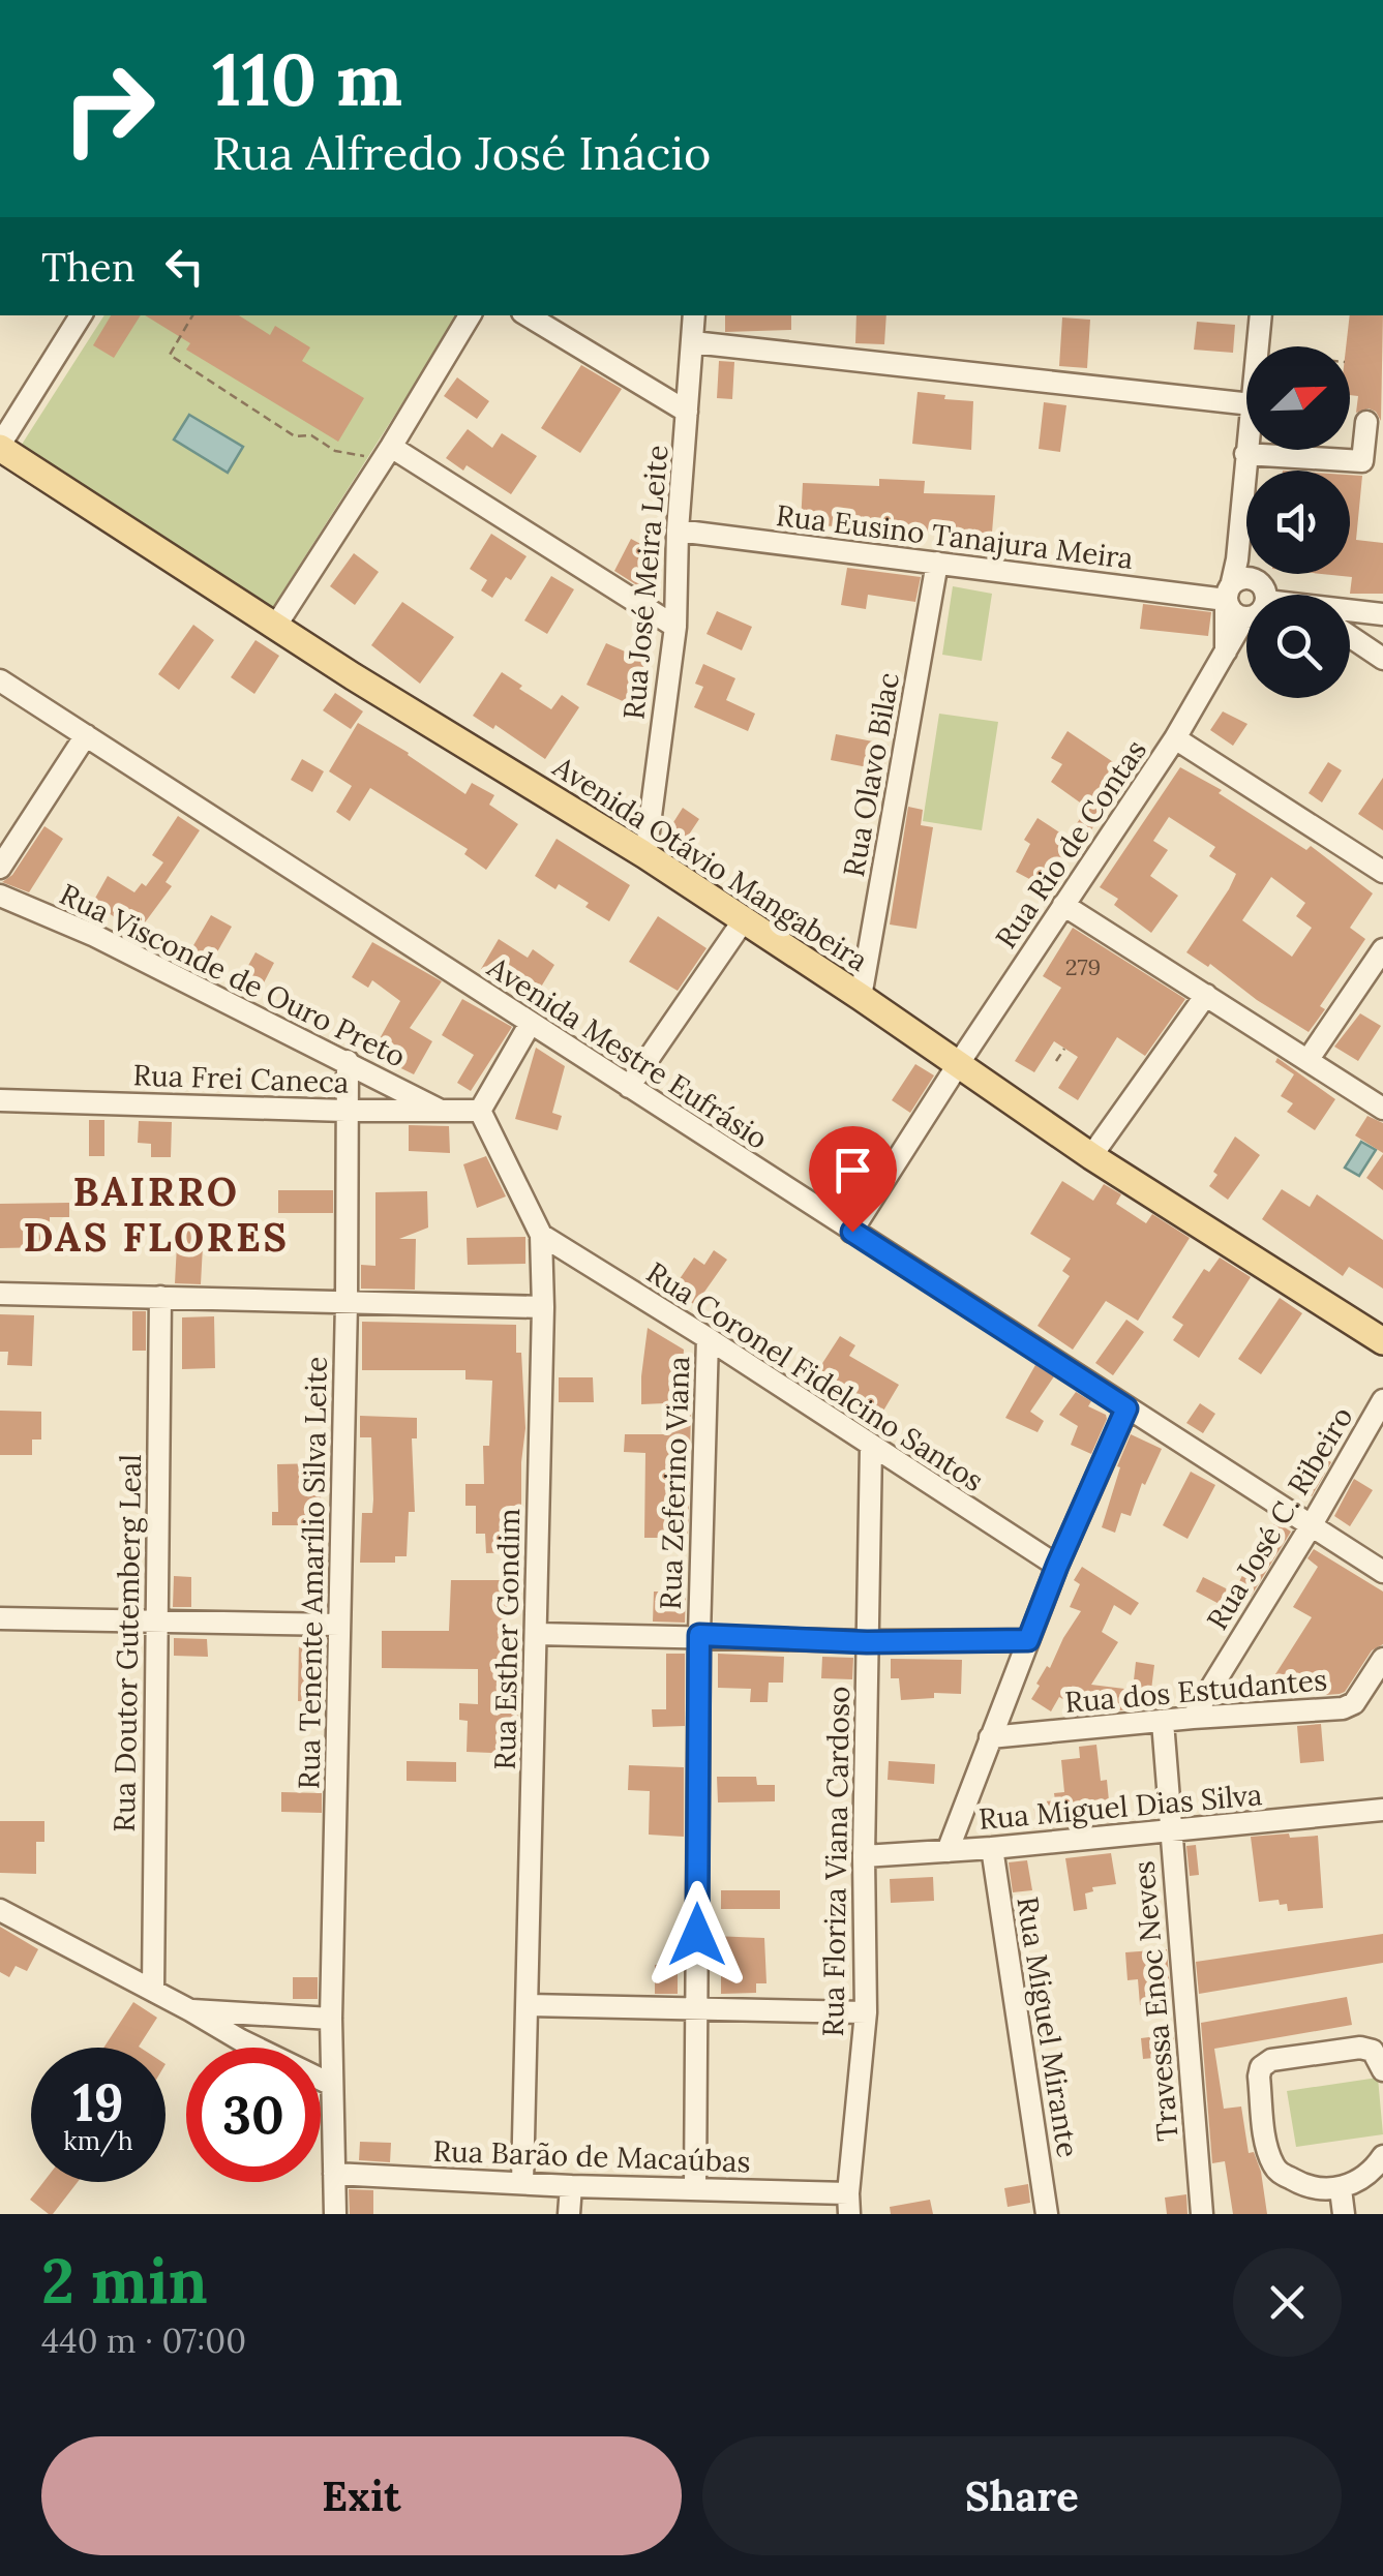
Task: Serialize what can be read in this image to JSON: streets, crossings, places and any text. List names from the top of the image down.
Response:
{
  "streets": {
    "main road": ["Avenida Otávio Mangabeira"],
    "street": [
      "Rua Eusino Tanajura Meira",
      "Rua José Meira Leite",
      "Rua Olavo Bilac",
      "Rua Rio de Contas",
      "Rua Visconde de Ouro Preto",
      "Avenida Mestre Eufrásio",
      "Rua Frei Caneca",
      "Rua Coronel Fidelcino Santos",
      "Rua Zeferino Viana",
      "Rua José C. Ribeiro",
      "Rua Tenente Amarílio Silva Leite",
      "Rua Esther Gondim",
      "Rua Doutor Gutemberg Leal",
      "Rua dos Estudantes",
      "Rua Miguel Dias Silva",
      "Rua Floriza Viana Cardoso",
      "Travessa Enoc Neves",
      "Rua Miguel Mirante",
      "Rua Barão de Macaúbas"
    ]
  },
  "crossings": [
    ["Rua Eusino Tanajura Meira", "Rua José Meira Leite"],
    ["Rua Eusino Tanajura Meira", "Rua Olavo Bilac"],
    ["Rua Eusino Tanajura Meira", "Rua Rio de Contas"],
    ["Rua José Meira Leite", "Avenida Otávio Mangabeira"],
    ["Rua Olavo Bilac", "Avenida Otávio Mangabeira"],
    ["Rua Rio de Contas", "Avenida Otávio Mangabeira"],
    ["Rua Rio de Contas", "Avenida Mestre Eufrásio"],
    ["Rua Visconde de Ouro Preto", "Rua Frei Caneca"],
    ["Rua Visconde de Ouro Preto", "Rua Tenente Amarílio Silva Leite"],
    ["Avenida Mestre Eufrásio", "Rua José C. Ribeiro"],
    ["Rua Frei Caneca", "Rua Tenente Amarílio Silva Leite"],
    ["Rua Frei Caneca", "Rua Esther Gondim"],
    ["Rua Coronel Fidelcino Santos", "Rua Zeferino Viana"],
    ["Rua Coronel Fidelcino Santos", "Rua Esther Gondim"],
    ["Rua Coronel Fidelcino Santos", "Rua Floriza Viana Cardoso"],
    ["Rua Zeferino Viana", "Rua Barão de Macaúbas"],
    ["Rua José C. Ribeiro", "Rua dos Estudantes"],
    ["Rua Tenente Amarílio Silva Leite", "Rua Barão de Macaúbas"],
    ["Rua Esther Gondim", "Rua Barão de Macaúbas"],
    ["Rua dos Estudantes", "Travessa Enoc Neves"],
    ["Rua Miguel Dias Silva", "Rua Floriza Viana Cardoso"],
    ["Rua Miguel Dias Silva", "Travessa Enoc Neves"],
    ["Rua Miguel Dias Silva", "Rua Miguel Mirante"],
    ["Rua Floriza Viana Cardoso", "Rua Barão de Macaúbas"]
  ],
  "districts": ["BAIRRO DAS FLORES"],
  "house_numbers": ["279"],
  "north": "top right",
  "page": {
    "turn": ["110 m", "Rua Alfredo José Inácio"],
    "then": "Then",
    "speed": "19 km/h",
    "limit": "30",
    "heading": ["2 min", "440 m · 07:00"],
    "buttons": ["Exit", "Share"]
  }
}
